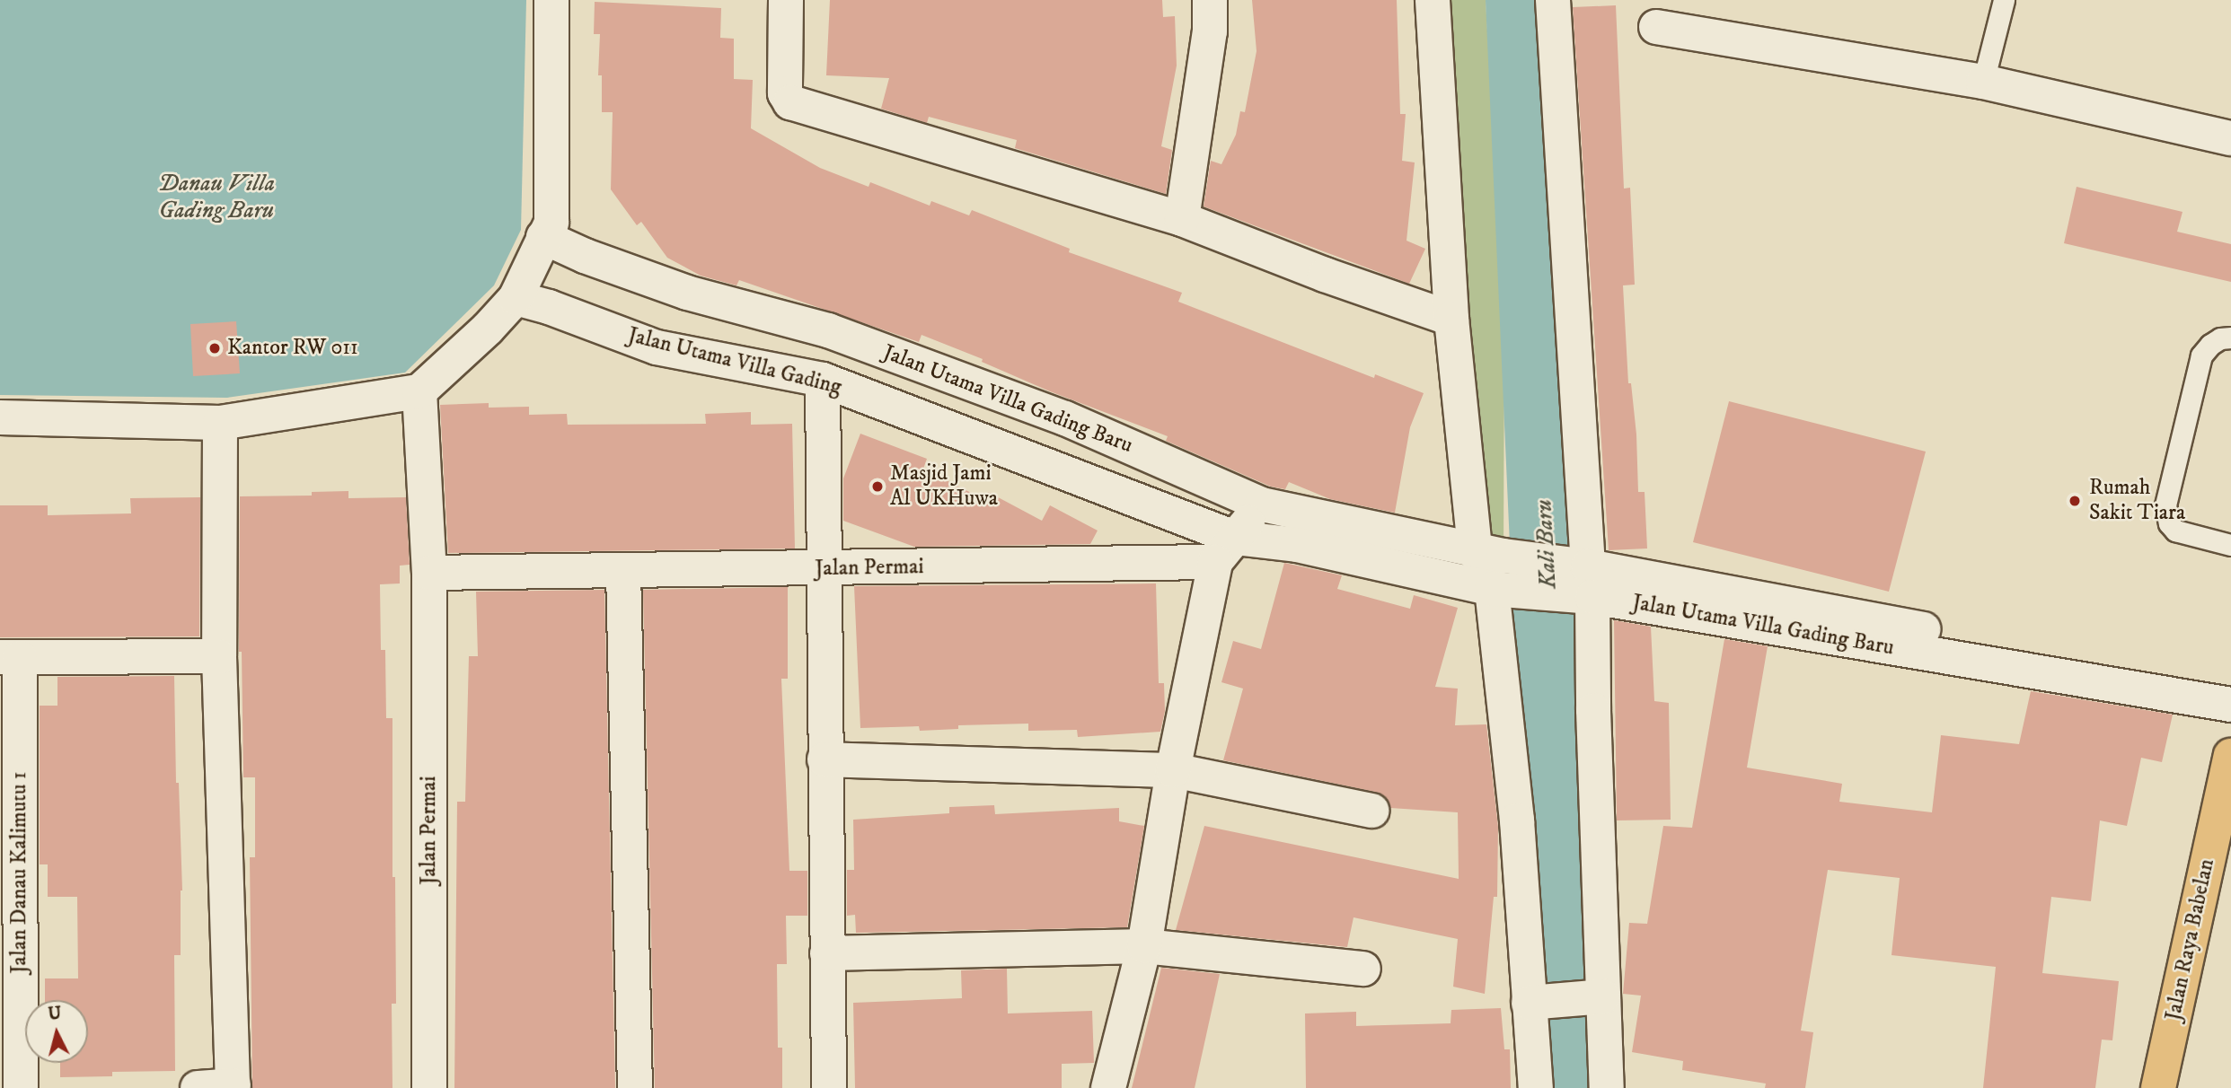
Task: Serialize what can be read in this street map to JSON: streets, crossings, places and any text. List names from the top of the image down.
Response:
{
  "streets": {
    "main road": ["Jalan Raya Babelan"],
    "street": [
      "Jalan Utama Villa Gading",
      "Jalan Utama Villa Gading Baru",
      "Jalan Permai",
      "Jalan Danau Kalimutu 1"
    ]
  },
  "crossings": [
    ["Jalan Utama Villa Gading", "Jalan Permai"],
    ["Jalan Utama Villa Gading Baru", "Jalan Permai"]
  ],
  "water": ["Danau Villa Gading Baru", "Kali Baru"],
  "places": ["Kantor RW 011", "Masjid Jami Al UKHuwa", "Rumah Sakit Tiara"],
  "north": "top"
}
